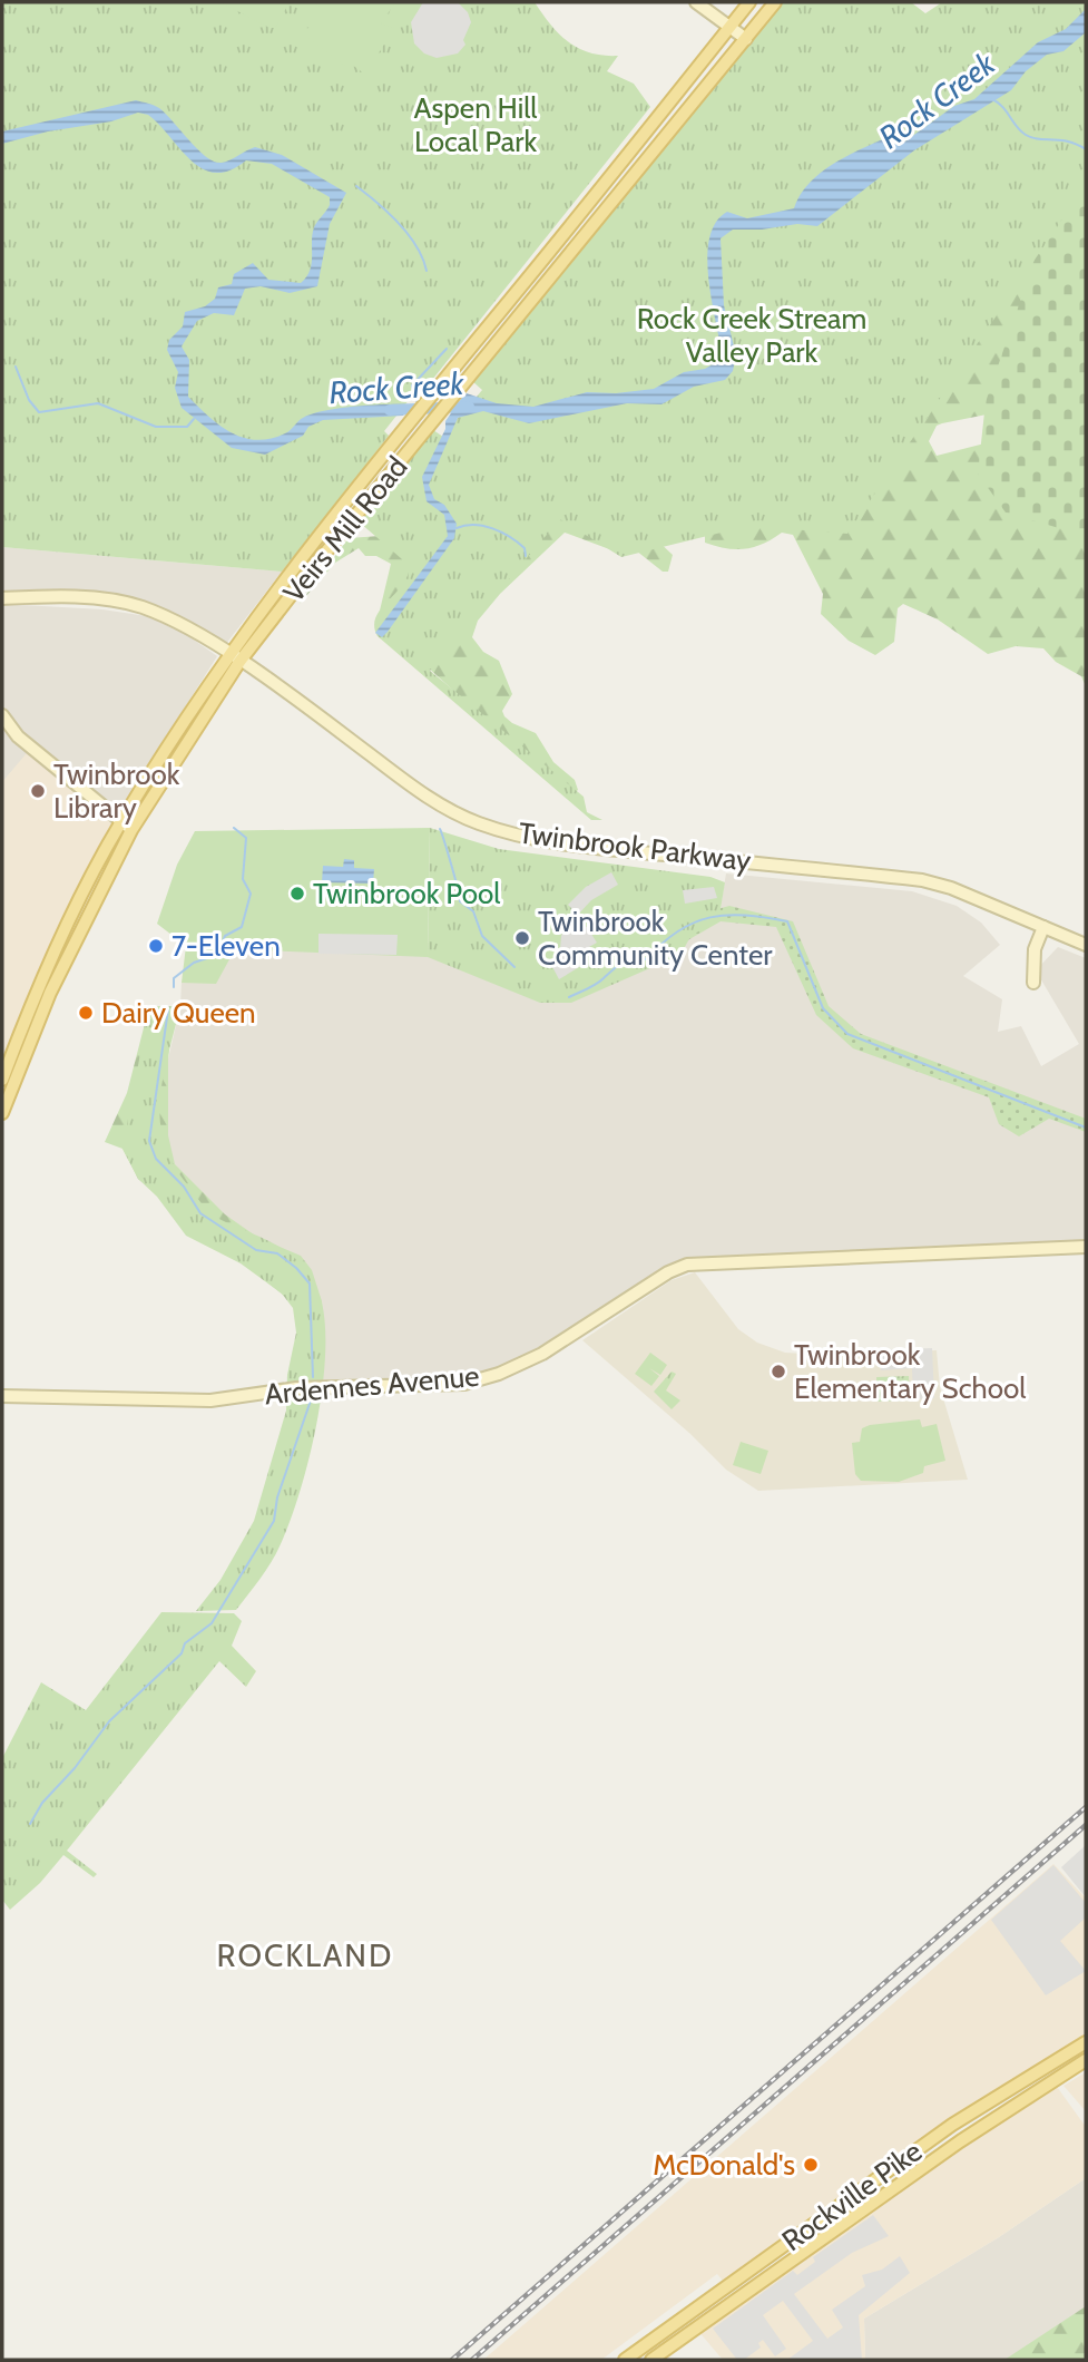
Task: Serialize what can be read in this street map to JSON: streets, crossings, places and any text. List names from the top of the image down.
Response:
{
  "streets": {
    "main road": ["Veirs Mill Road", "Rockville Pike"],
    "street": ["Twinbrook Parkway", "Ardennes Avenue"]
  },
  "crossings": [
    ["Veirs Mill Road", "Twinbrook Parkway"]
  ],
  "districts": ["ROCKLAND"],
  "water": ["Rock Creek"],
  "parks": ["Aspen Hill Local Park", "Rock Creek Stream Valley Park"],
  "places": [
    "Twinbrook Library",
    "Twinbrook Pool",
    "Twinbrook Community Center",
    "7-Eleven",
    "Dairy Queen",
    "Twinbrook Elementary School",
    "McDonald's"
  ]
}
